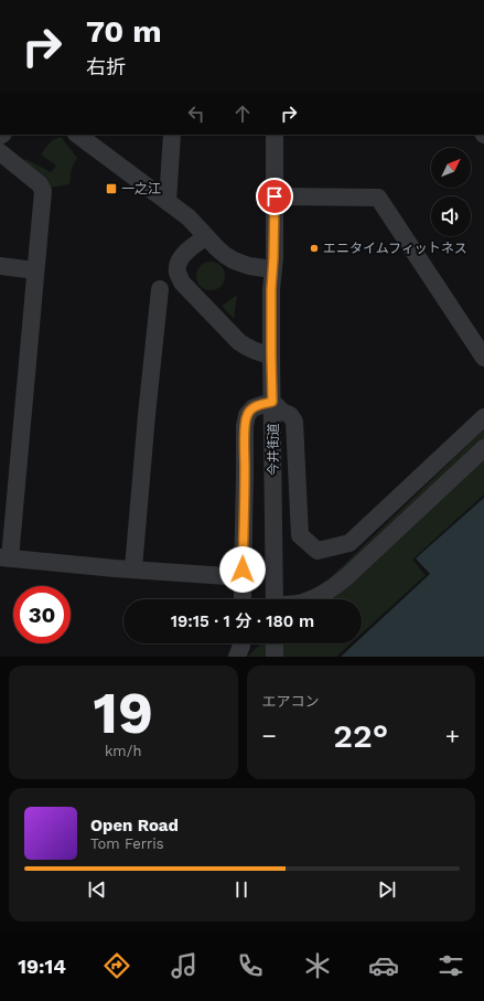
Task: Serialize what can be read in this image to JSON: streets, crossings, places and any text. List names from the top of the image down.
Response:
{
  "streets": {
    "street": ["今井街道"]
  },
  "places": {
    "transit": ["一之江"],
    "other": ["エニタイムフィットネス"]
  },
  "north": "top right",
  "page": {
    "turn": ["70 m", "右折"],
    "limit": "30",
    "trip": "19:15 · 1 分 · 180 m",
    "tile": [
      ["19", "km/h"],
      "エアコン"
    ],
    "heat": ["−", "22°", "+"],
    "song": ["Open Road", "Tom Ferris"],
    "tabs": "19:14"
  }
}
